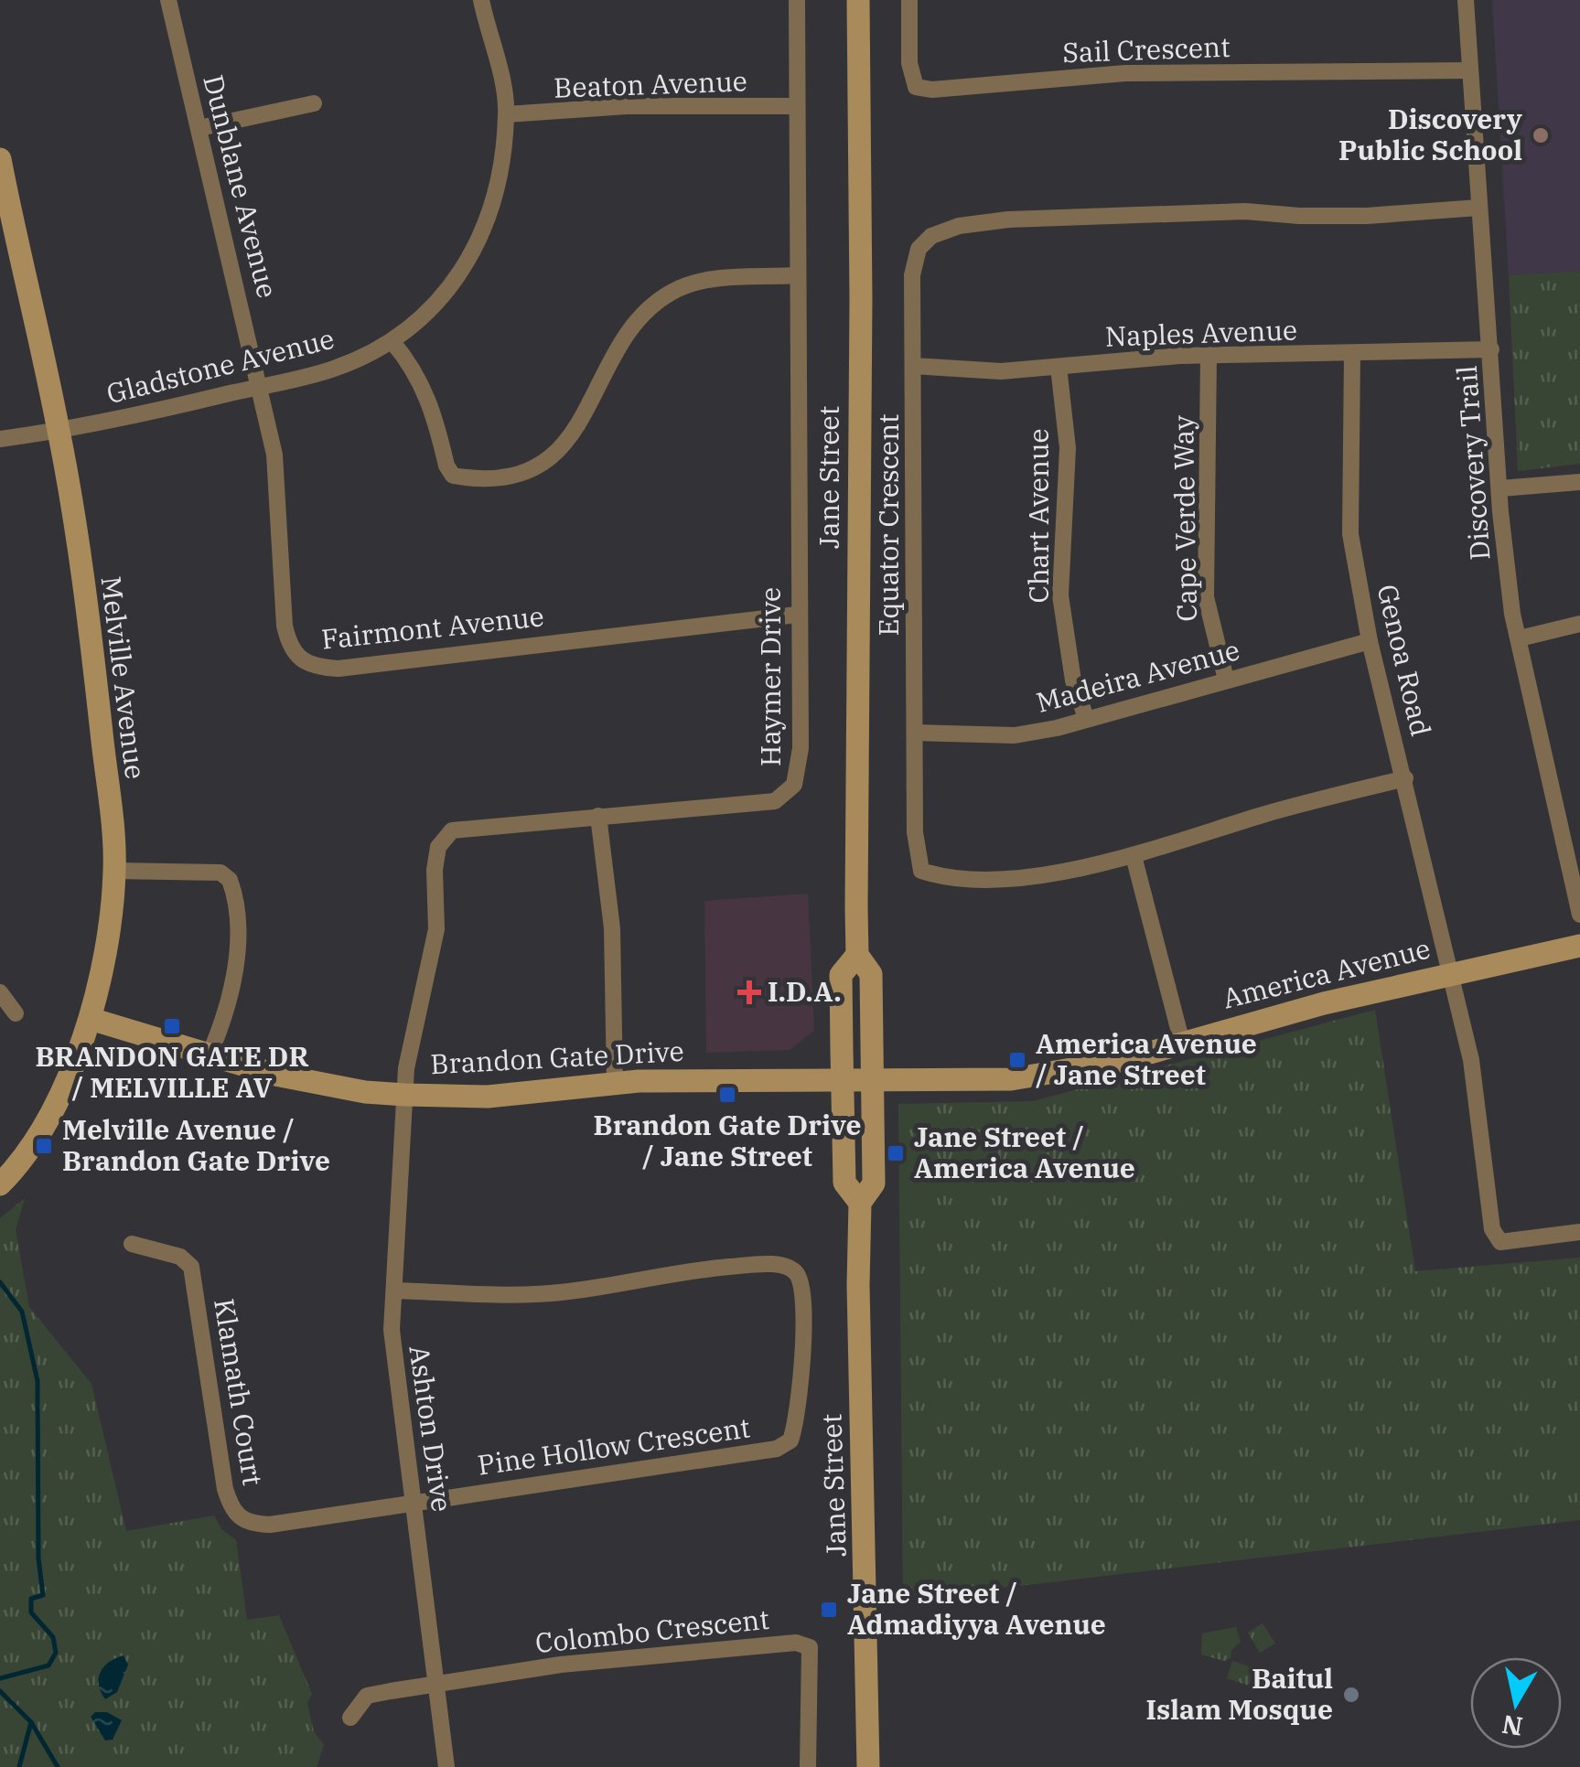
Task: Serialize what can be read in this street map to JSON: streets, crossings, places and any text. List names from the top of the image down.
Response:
{
  "streets": {
    "street": [
      "Sail Crescent",
      "Beaton Avenue",
      "Dunblane Avenue",
      "Naples Avenue",
      "Gladstone Avenue",
      "Discovery Trail",
      "Jane Street",
      "Chart Avenue",
      "Cape Verde Way",
      "Equator Crescent",
      "Fairmont Avenue",
      "Genoa Road",
      "Haymer Drive",
      "Madeira Avenue",
      "Melville Avenue",
      "America Avenue",
      "Brandon Gate Drive",
      "Klamath Court",
      "Ashton Drive",
      "Pine Hollow Crescent",
      "Colombo Crescent"
    ]
  },
  "crossings": [
    ["Sail Crescent", "Discovery Trail"],
    ["Beaton Avenue", "Gladstone Avenue"],
    ["Beaton Avenue", "Haymer Drive"],
    ["Dunblane Avenue", "Gladstone Avenue"],
    ["Dunblane Avenue", "Fairmont Avenue"],
    ["Naples Avenue", "Discovery Trail"],
    ["Naples Avenue", "Chart Avenue"],
    ["Naples Avenue", "Cape Verde Way"],
    ["Naples Avenue", "Equator Crescent"],
    ["Naples Avenue", "Genoa Road"],
    ["Gladstone Avenue", "Fairmont Avenue"],
    ["Gladstone Avenue", "Melville Avenue"],
    ["Discovery Trail", "Equator Crescent"],
    ["Jane Street", "America Avenue"],
    ["Jane Street", "Brandon Gate Drive"],
    ["Chart Avenue", "Madeira Avenue"],
    ["Cape Verde Way", "Madeira Avenue"],
    ["Equator Crescent", "Genoa Road"],
    ["Equator Crescent", "Madeira Avenue"],
    ["Fairmont Avenue", "Haymer Drive"],
    ["Genoa Road", "Madeira Avenue"],
    ["Genoa Road", "America Avenue"],
    ["Haymer Drive", "Brandon Gate Drive"],
    ["Haymer Drive", "Ashton Drive"],
    ["Melville Avenue", "Brandon Gate Drive"],
    ["America Avenue", "Brandon Gate Drive"],
    ["Brandon Gate Drive", "Ashton Drive"],
    ["Klamath Court", "Ashton Drive"],
    ["Klamath Court", "Pine Hollow Crescent"],
    ["Ashton Drive", "Pine Hollow Crescent"],
    ["Ashton Drive", "Colombo Crescent"]
  ],
  "places": {
    "other": ["Discovery Public School", "Baitul Islam Mosque"],
    "health": ["I.D.A."],
    "transit": [
      "BRANDON GATE DR / MELVILLE AV",
      "America Avenue / Jane Street",
      "Brandon Gate Drive / Jane Street",
      "Melville Avenue / Brandon Gate Drive",
      "Jane Street / America Avenue",
      "Jane Street / Admadiyya Avenue"
    ]
  },
  "north": "bottom"
}
